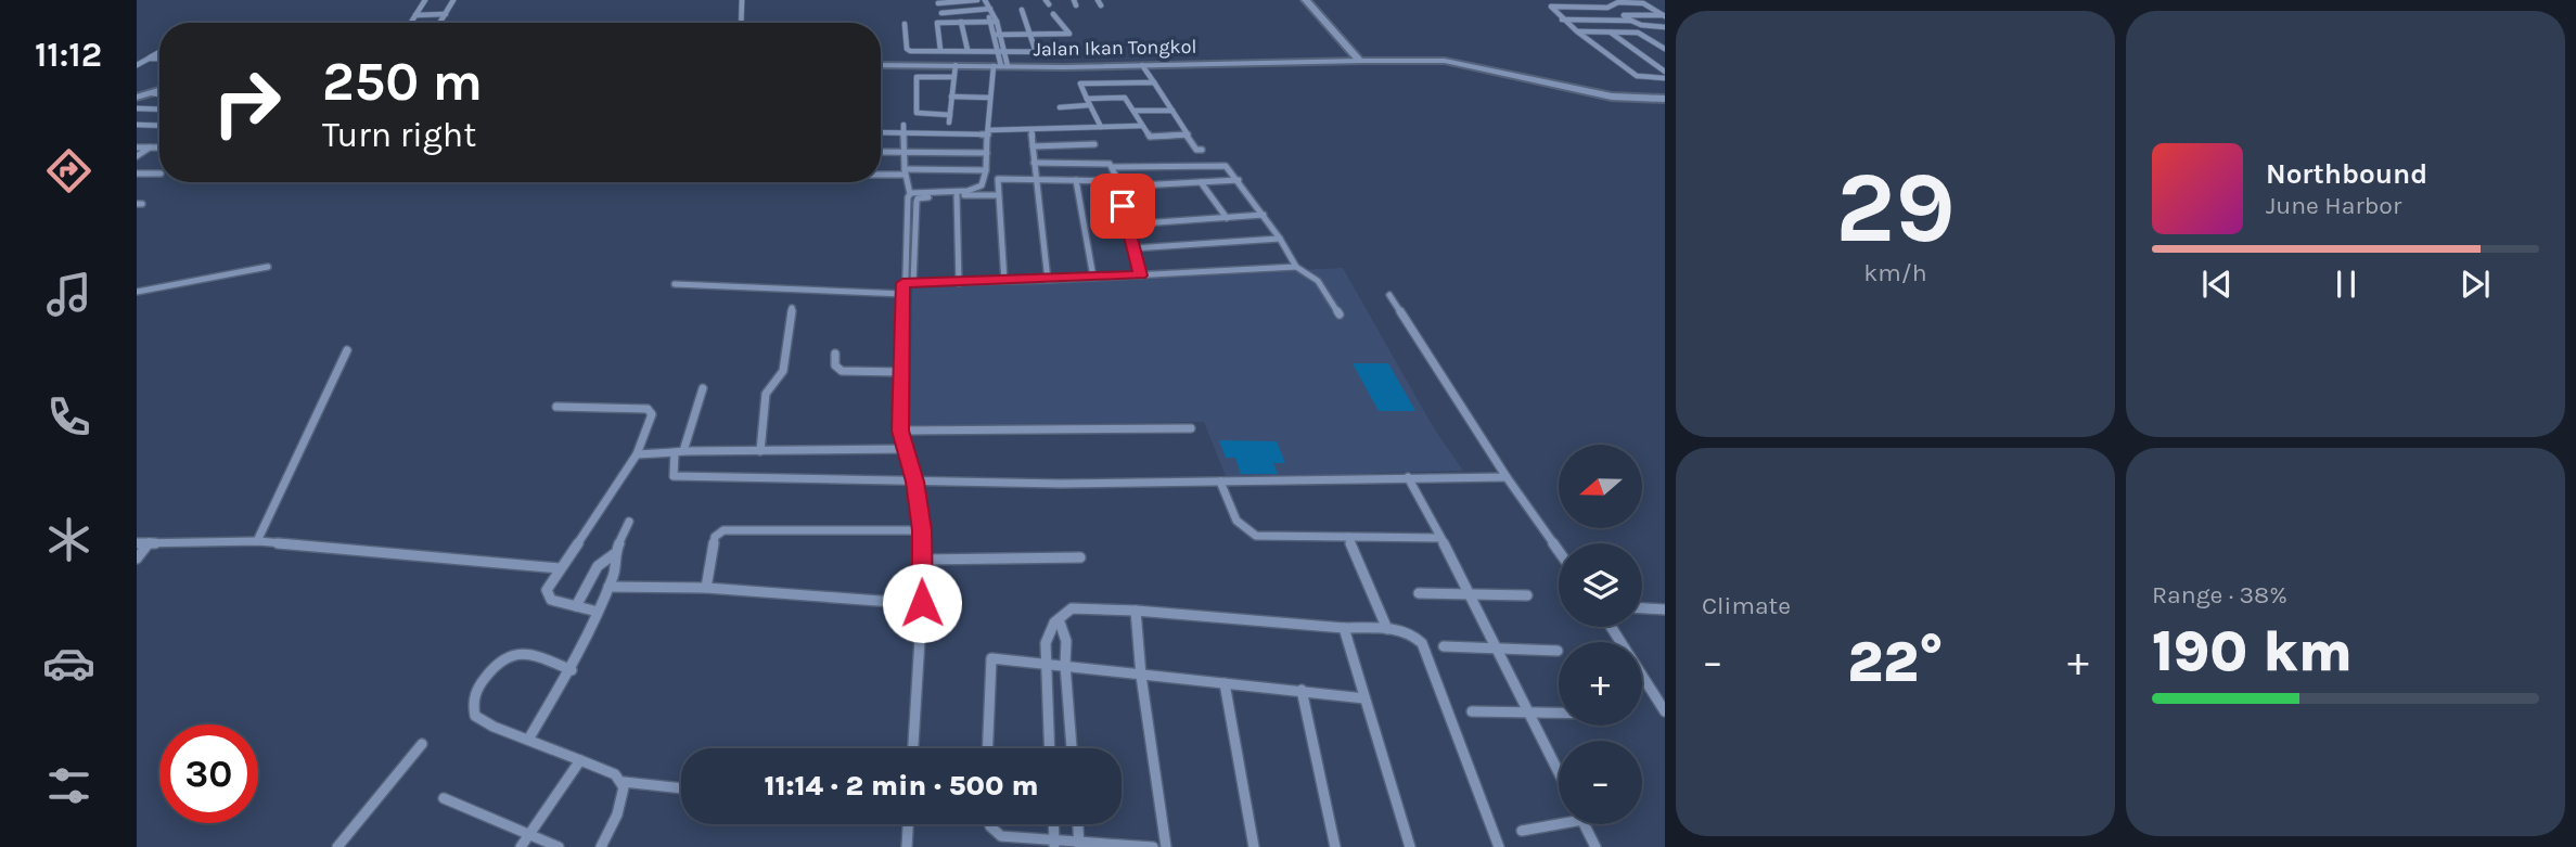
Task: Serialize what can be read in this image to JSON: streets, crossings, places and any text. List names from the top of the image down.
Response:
{
  "streets": {
    "street": ["Jalan Ikan Tongkol"]
  },
  "north": "left",
  "page": {
    "tabs": "11:12",
    "tile": [
      ["29", "km/h"],
      "Climate",
      ["Range · 38%", "190 km"]
    ],
    "turn": ["250 m", "Turn right"],
    "song": ["Northbound", "June Harbor"],
    "map_buttons": ["+", "−"],
    "heat": ["−", "22°", "+"],
    "limit": "30",
    "trip": "11:14 · 2 min · 500 m"
  }
}
